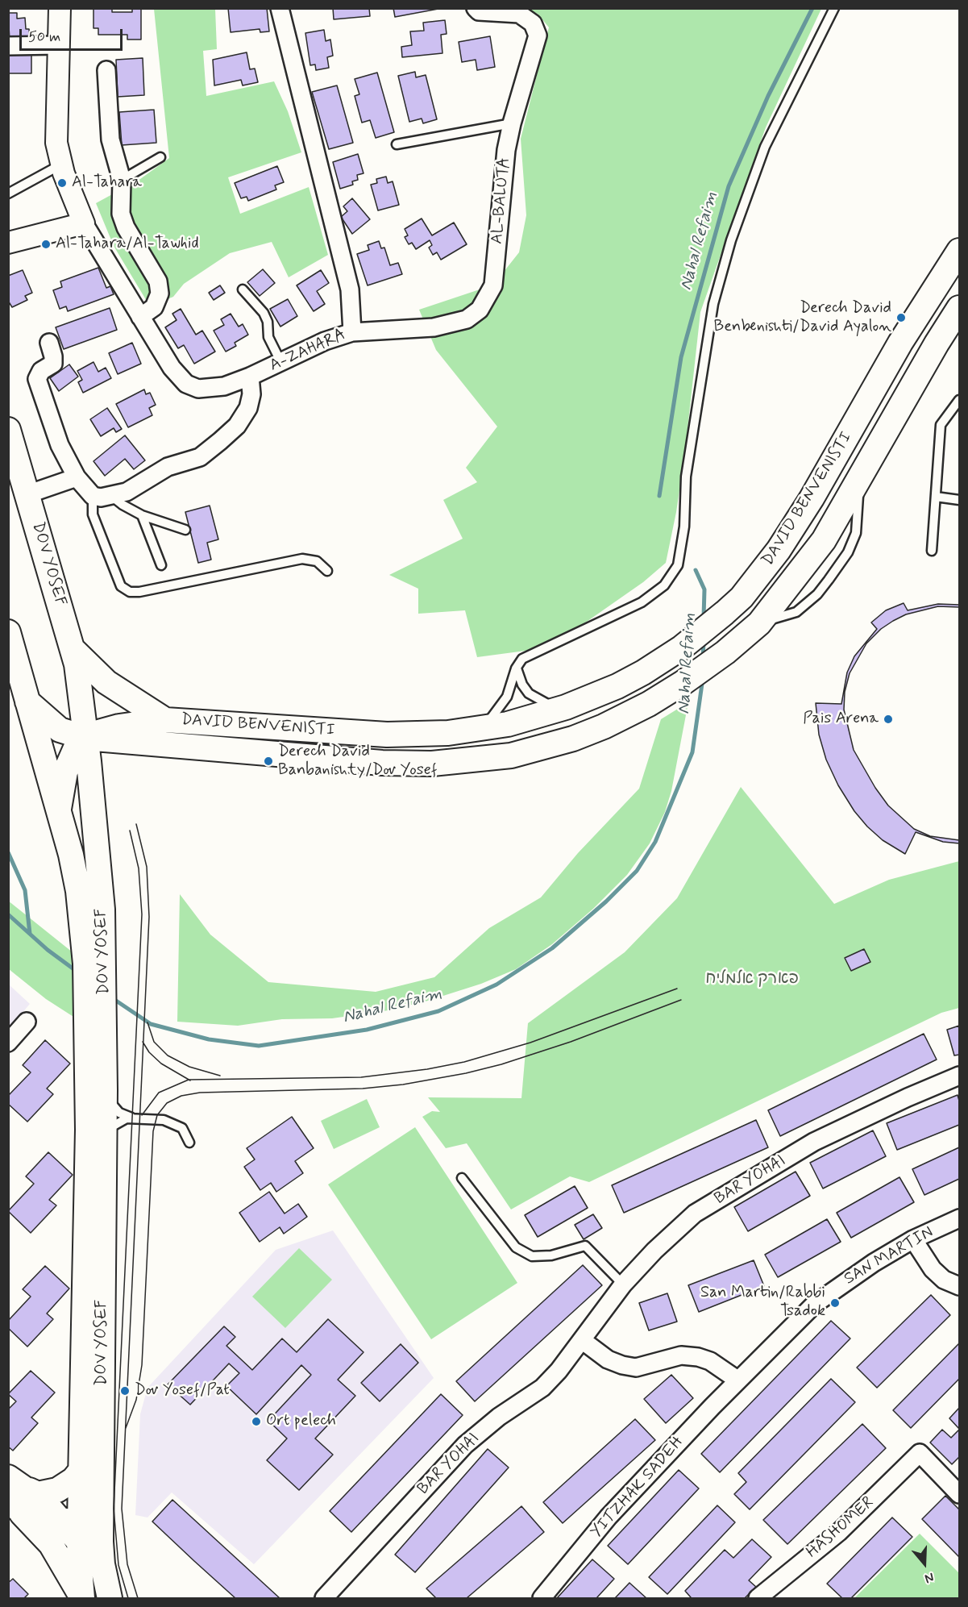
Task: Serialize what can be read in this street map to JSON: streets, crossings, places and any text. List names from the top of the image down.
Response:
{
  "streets": {
    "main road": ["DAVID BENVENISTI", "DOV YOSEF"],
    "street": [
      "AL-BALUTA",
      "A-ZAHARA",
      "BAR YOHAI",
      "SAN MARTIN",
      "YITZHAK SADEH",
      "HASHOMER"
    ]
  },
  "crossings": [
    ["AL-BALUTA", "A-ZAHARA"],
    ["DAVID BENVENISTI", "DOV YOSEF"],
    ["SAN MARTIN", "YITZHAK SADEH"]
  ],
  "water": ["Nahal Refaim"],
  "parks": ["פארק אלמליח"],
  "places": [
    "Al-Tahara",
    "Al-Tahara/Al-Tawhid",
    "Derech David Benbenishti/David Ayalon",
    "Pais Arena",
    "Derech David Banbanishty/Dov Yosef",
    "San Martin/Rabbi Tsadok",
    "Dov Yosef/Pat",
    "Ort pelech"
  ],
  "scale_bar": "50 m",
  "north": "bottom"
}
